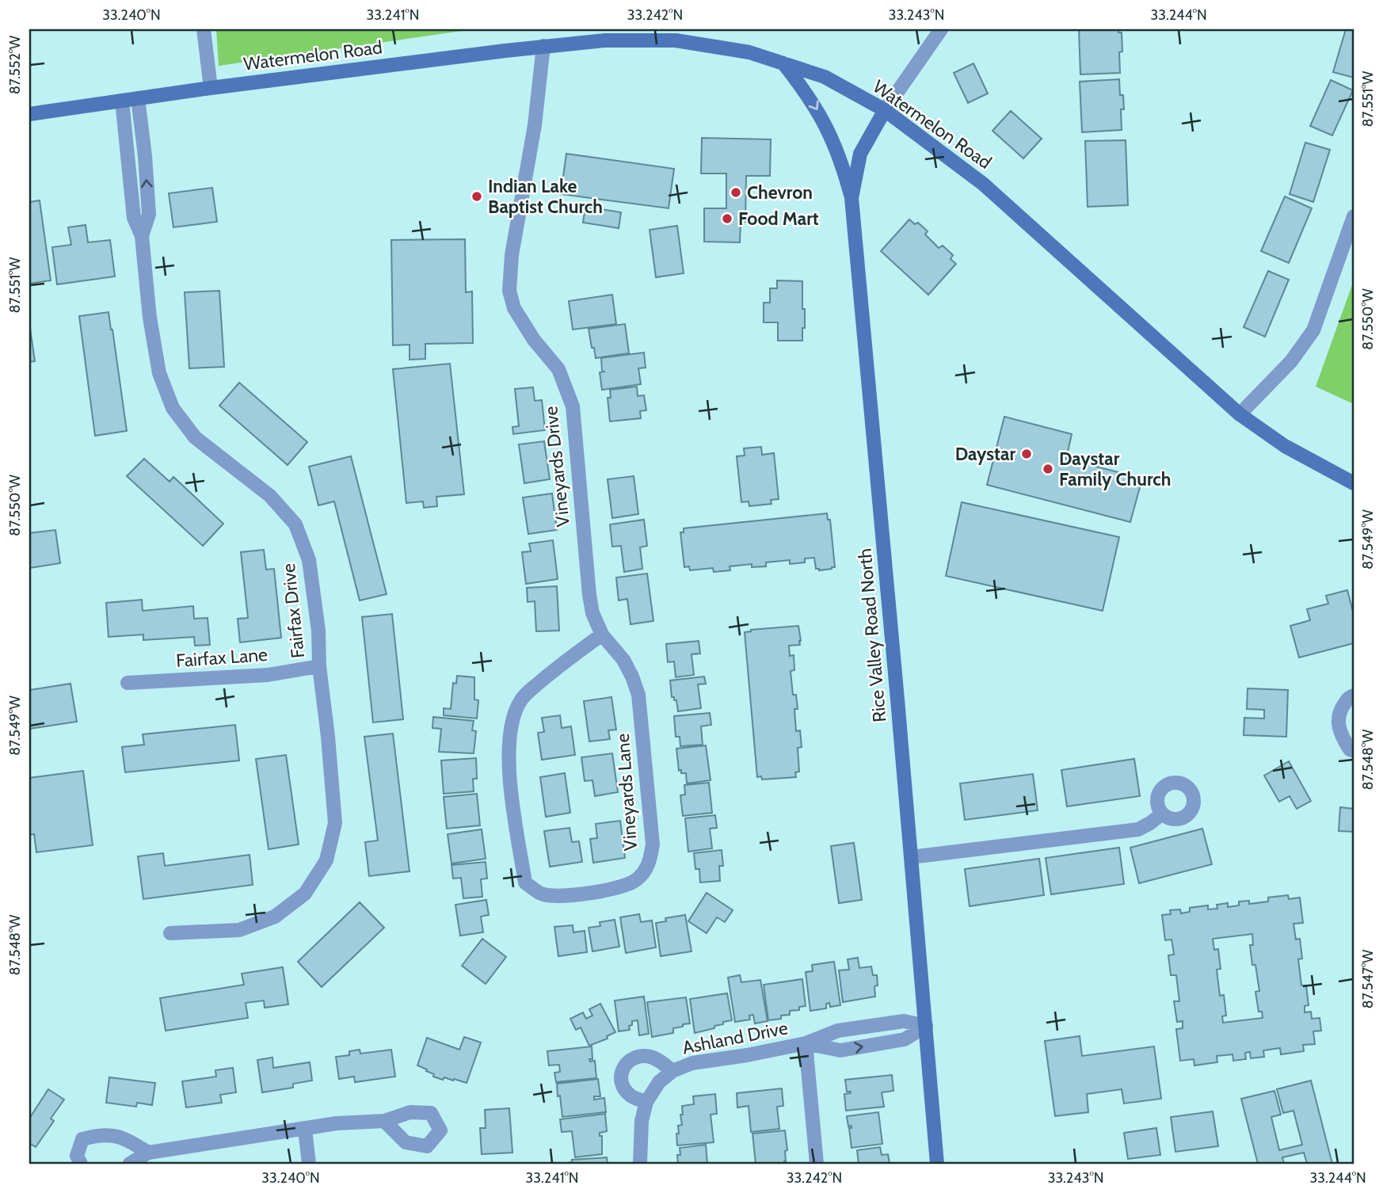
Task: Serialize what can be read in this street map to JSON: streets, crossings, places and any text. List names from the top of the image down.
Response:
{
  "streets": {
    "main road": ["Watermelon Road", "Rice Valley Road North"],
    "street": [
      "Vineyards Drive",
      "Fairfax Drive",
      "Fairfax Lane",
      "Vineyards Lane",
      "Ashland Drive"
    ]
  },
  "crossings": [
    ["Watermelon Road", "Vineyards Drive"],
    ["Watermelon Road", "Fairfax Drive"],
    ["Watermelon Road", "Rice Valley Road North"],
    ["Vineyards Drive", "Vineyards Lane"],
    ["Fairfax Drive", "Fairfax Lane"],
    ["Rice Valley Road North", "Ashland Drive"]
  ],
  "places": [
    "Chevron",
    "Indian Lake Baptist Church",
    "Food Mart",
    "Daystar",
    "Daystar Family Church"
  ],
  "coordinates": [
    "33.240°N",
    "33.241°N",
    "33.242°N",
    "33.243°N",
    "33.244°N",
    "87.552°W",
    "87.551°W",
    "87.550°W",
    "87.549°W",
    "87.548°W",
    "87.547°W"
  ]
}
